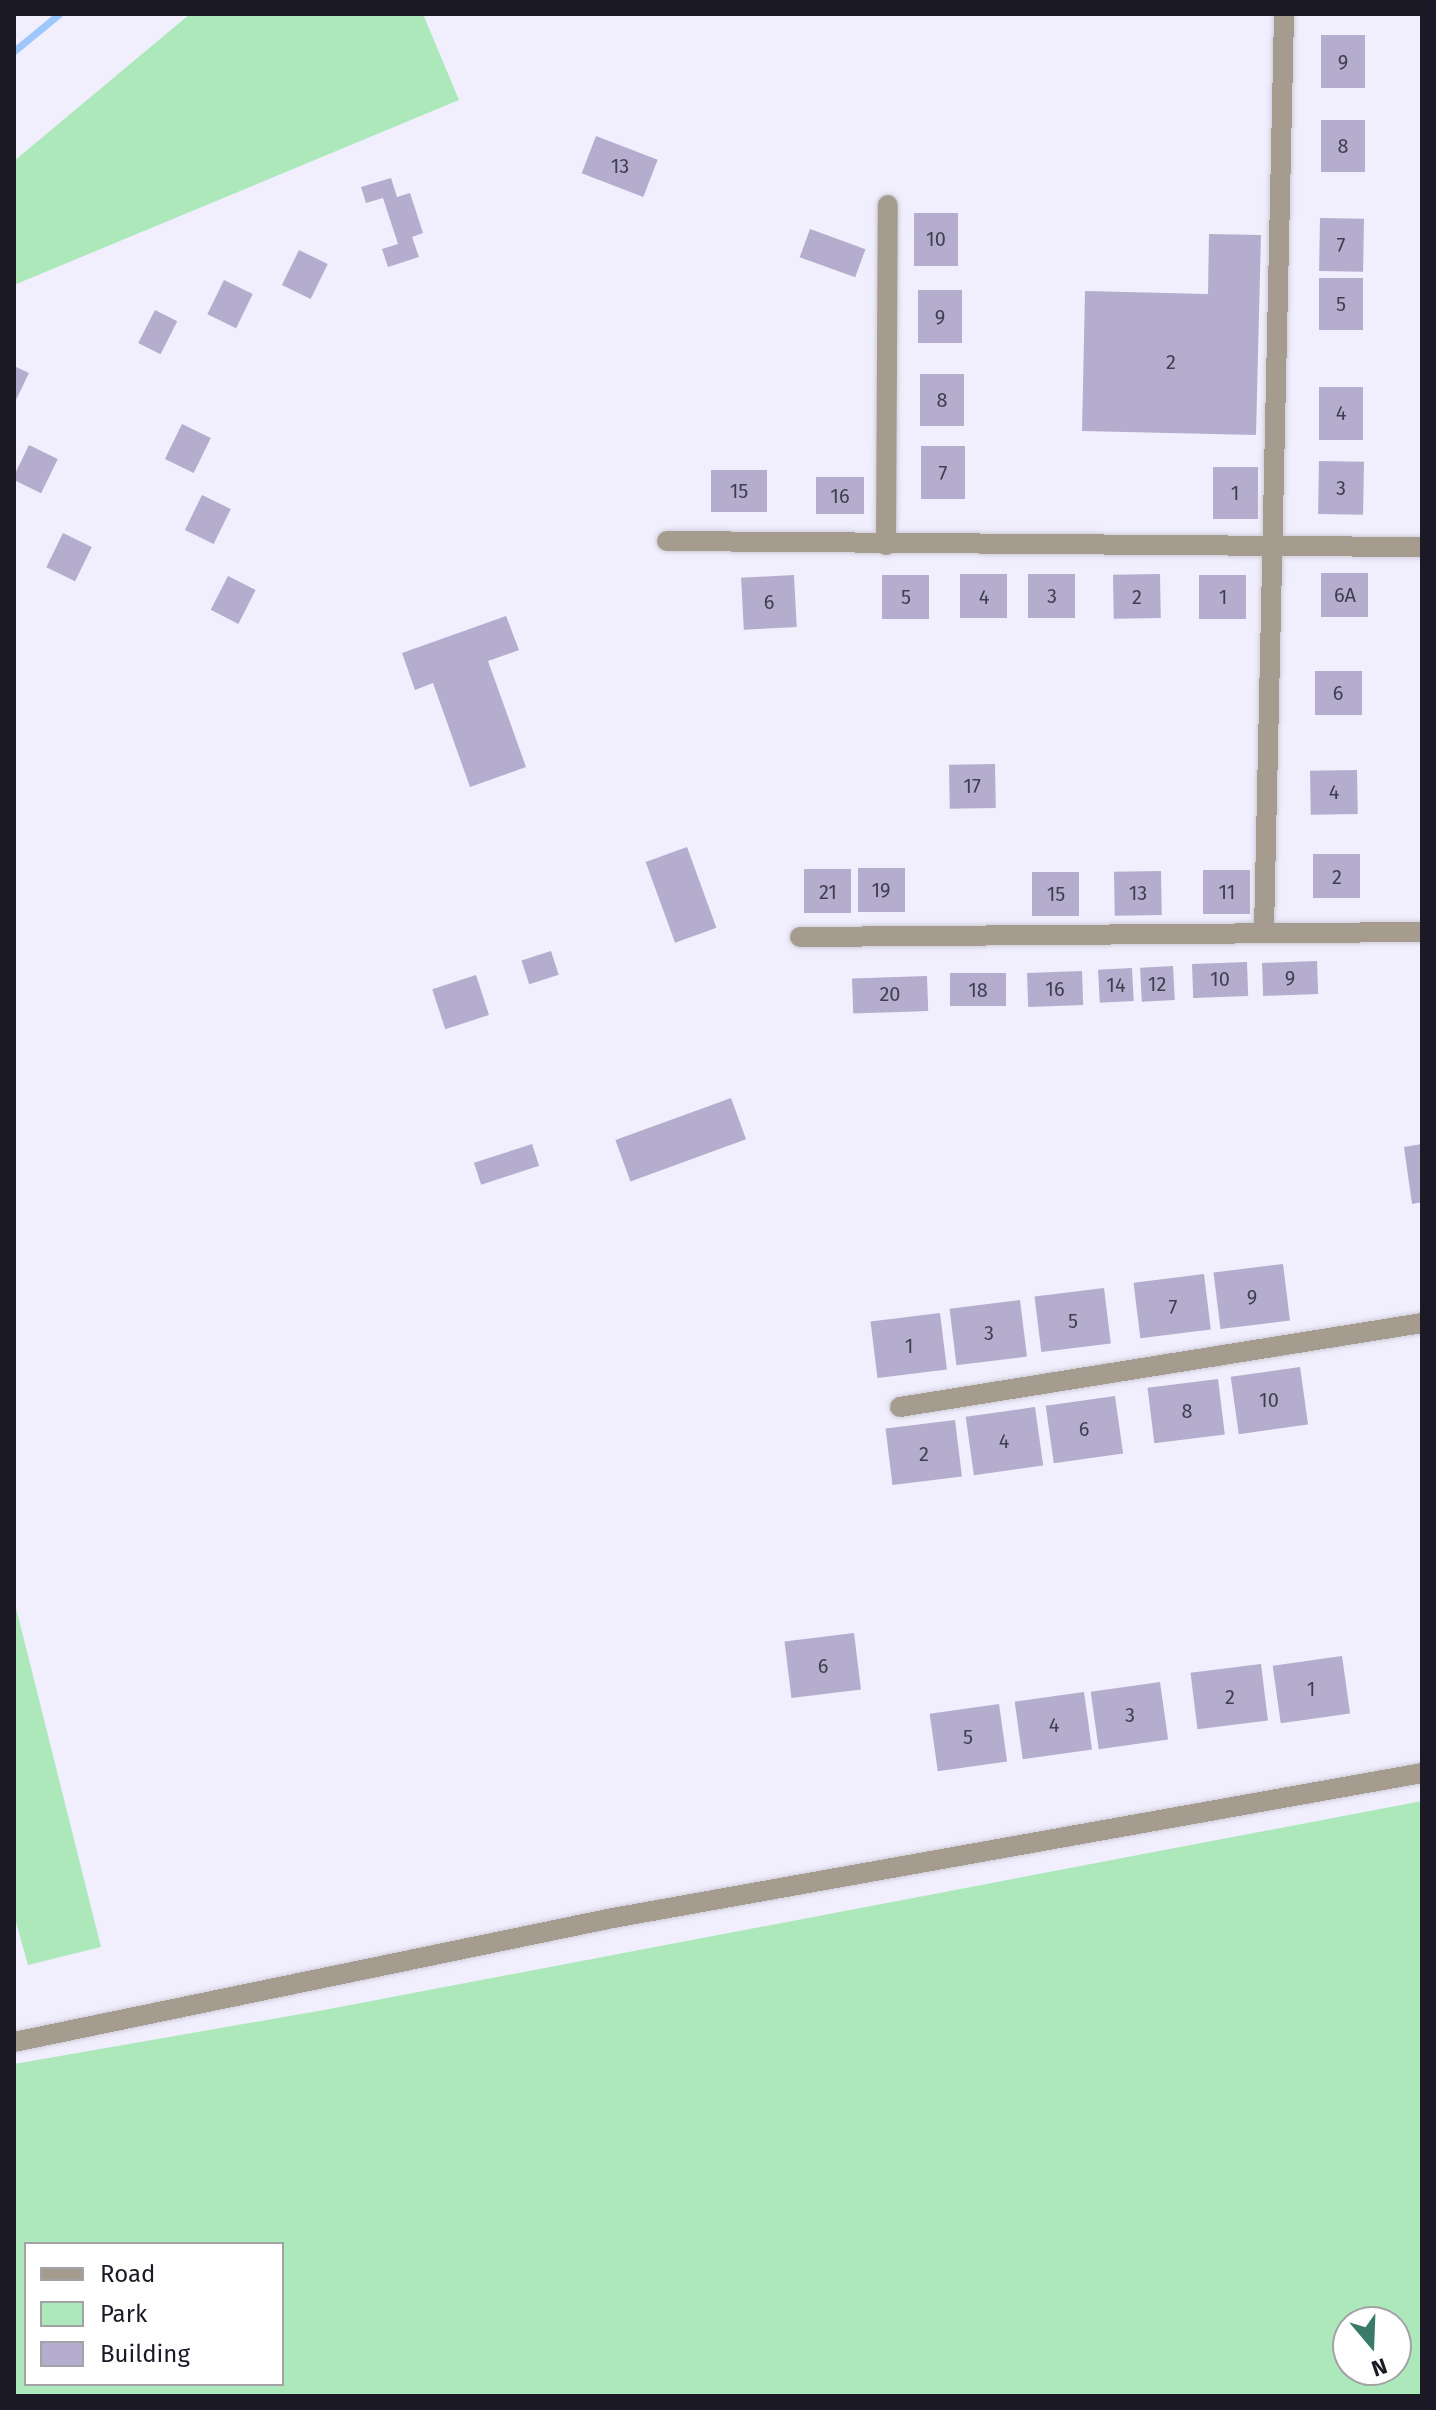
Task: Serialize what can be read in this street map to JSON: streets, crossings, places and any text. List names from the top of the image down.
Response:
{
  "house_numbers": [
    "9",
    "8",
    "13",
    "10",
    "7",
    "5",
    "9",
    "2",
    "8",
    "4",
    "7",
    "3",
    "15",
    "1",
    "16",
    "6A",
    "3",
    "5",
    "4",
    "2",
    "1",
    "6",
    "6",
    "17",
    "4",
    "2",
    "19",
    "21",
    "11",
    "13",
    "15",
    "9",
    "10",
    "12",
    "14",
    "16",
    "18",
    "20",
    "9",
    "7",
    "5",
    "3",
    "1",
    "10",
    "8",
    "6",
    "4",
    "2",
    "6",
    "1",
    "2",
    "3",
    "4",
    "5"
  ],
  "legend": ["Road", "Park", "Building"],
  "north": "bottom"
}
